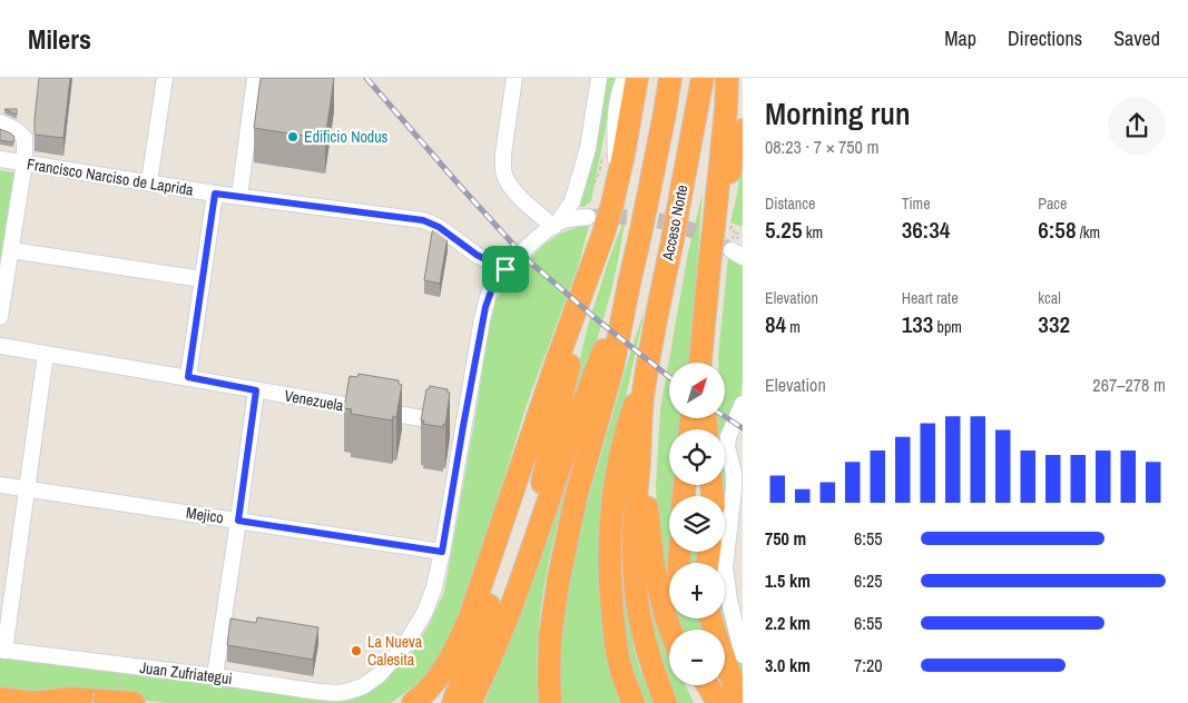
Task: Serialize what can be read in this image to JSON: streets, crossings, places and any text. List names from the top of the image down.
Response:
{
  "streets": {
    "highway": ["Acceso Norte"],
    "street": [
      "Francisco Narciso de Laprida",
      "Venezuela",
      "Mejico",
      "Juan Zufriategui"
    ]
  },
  "crossings": [
    ["Mejico", "Juan Zufriategui"]
  ],
  "places": ["Edificio Nodus", "La Nueva Calesita"],
  "north": "top right",
  "page": {
    "header": "Milers",
    "nav": ["Map", "Directions", "Saved"],
    "heading": ["Morning run", "08:23 · 7 × 750 m"],
    "stats": [
      ["Distance", "5.25 km"],
      ["Time", "36:34"],
      ["Pace", "6:58 /km"],
      ["Elevation", "84 m"],
      ["Heart rate", "133 bpm"],
      ["kcal", "332"]
    ],
    "chart": ["Elevation", "267–278 m"],
    "map_buttons": ["+", "−"],
    "list": [
      {
        "name": "750 m",
        "note": "6:55"
      },
      {
        "name": "1.5 km",
        "note": "6:25"
      },
      {
        "name": "2.2 km",
        "note": "6:55"
      },
      {
        "name": "3.0 km",
        "note": "7:20"
      }
    ]
  }
}
